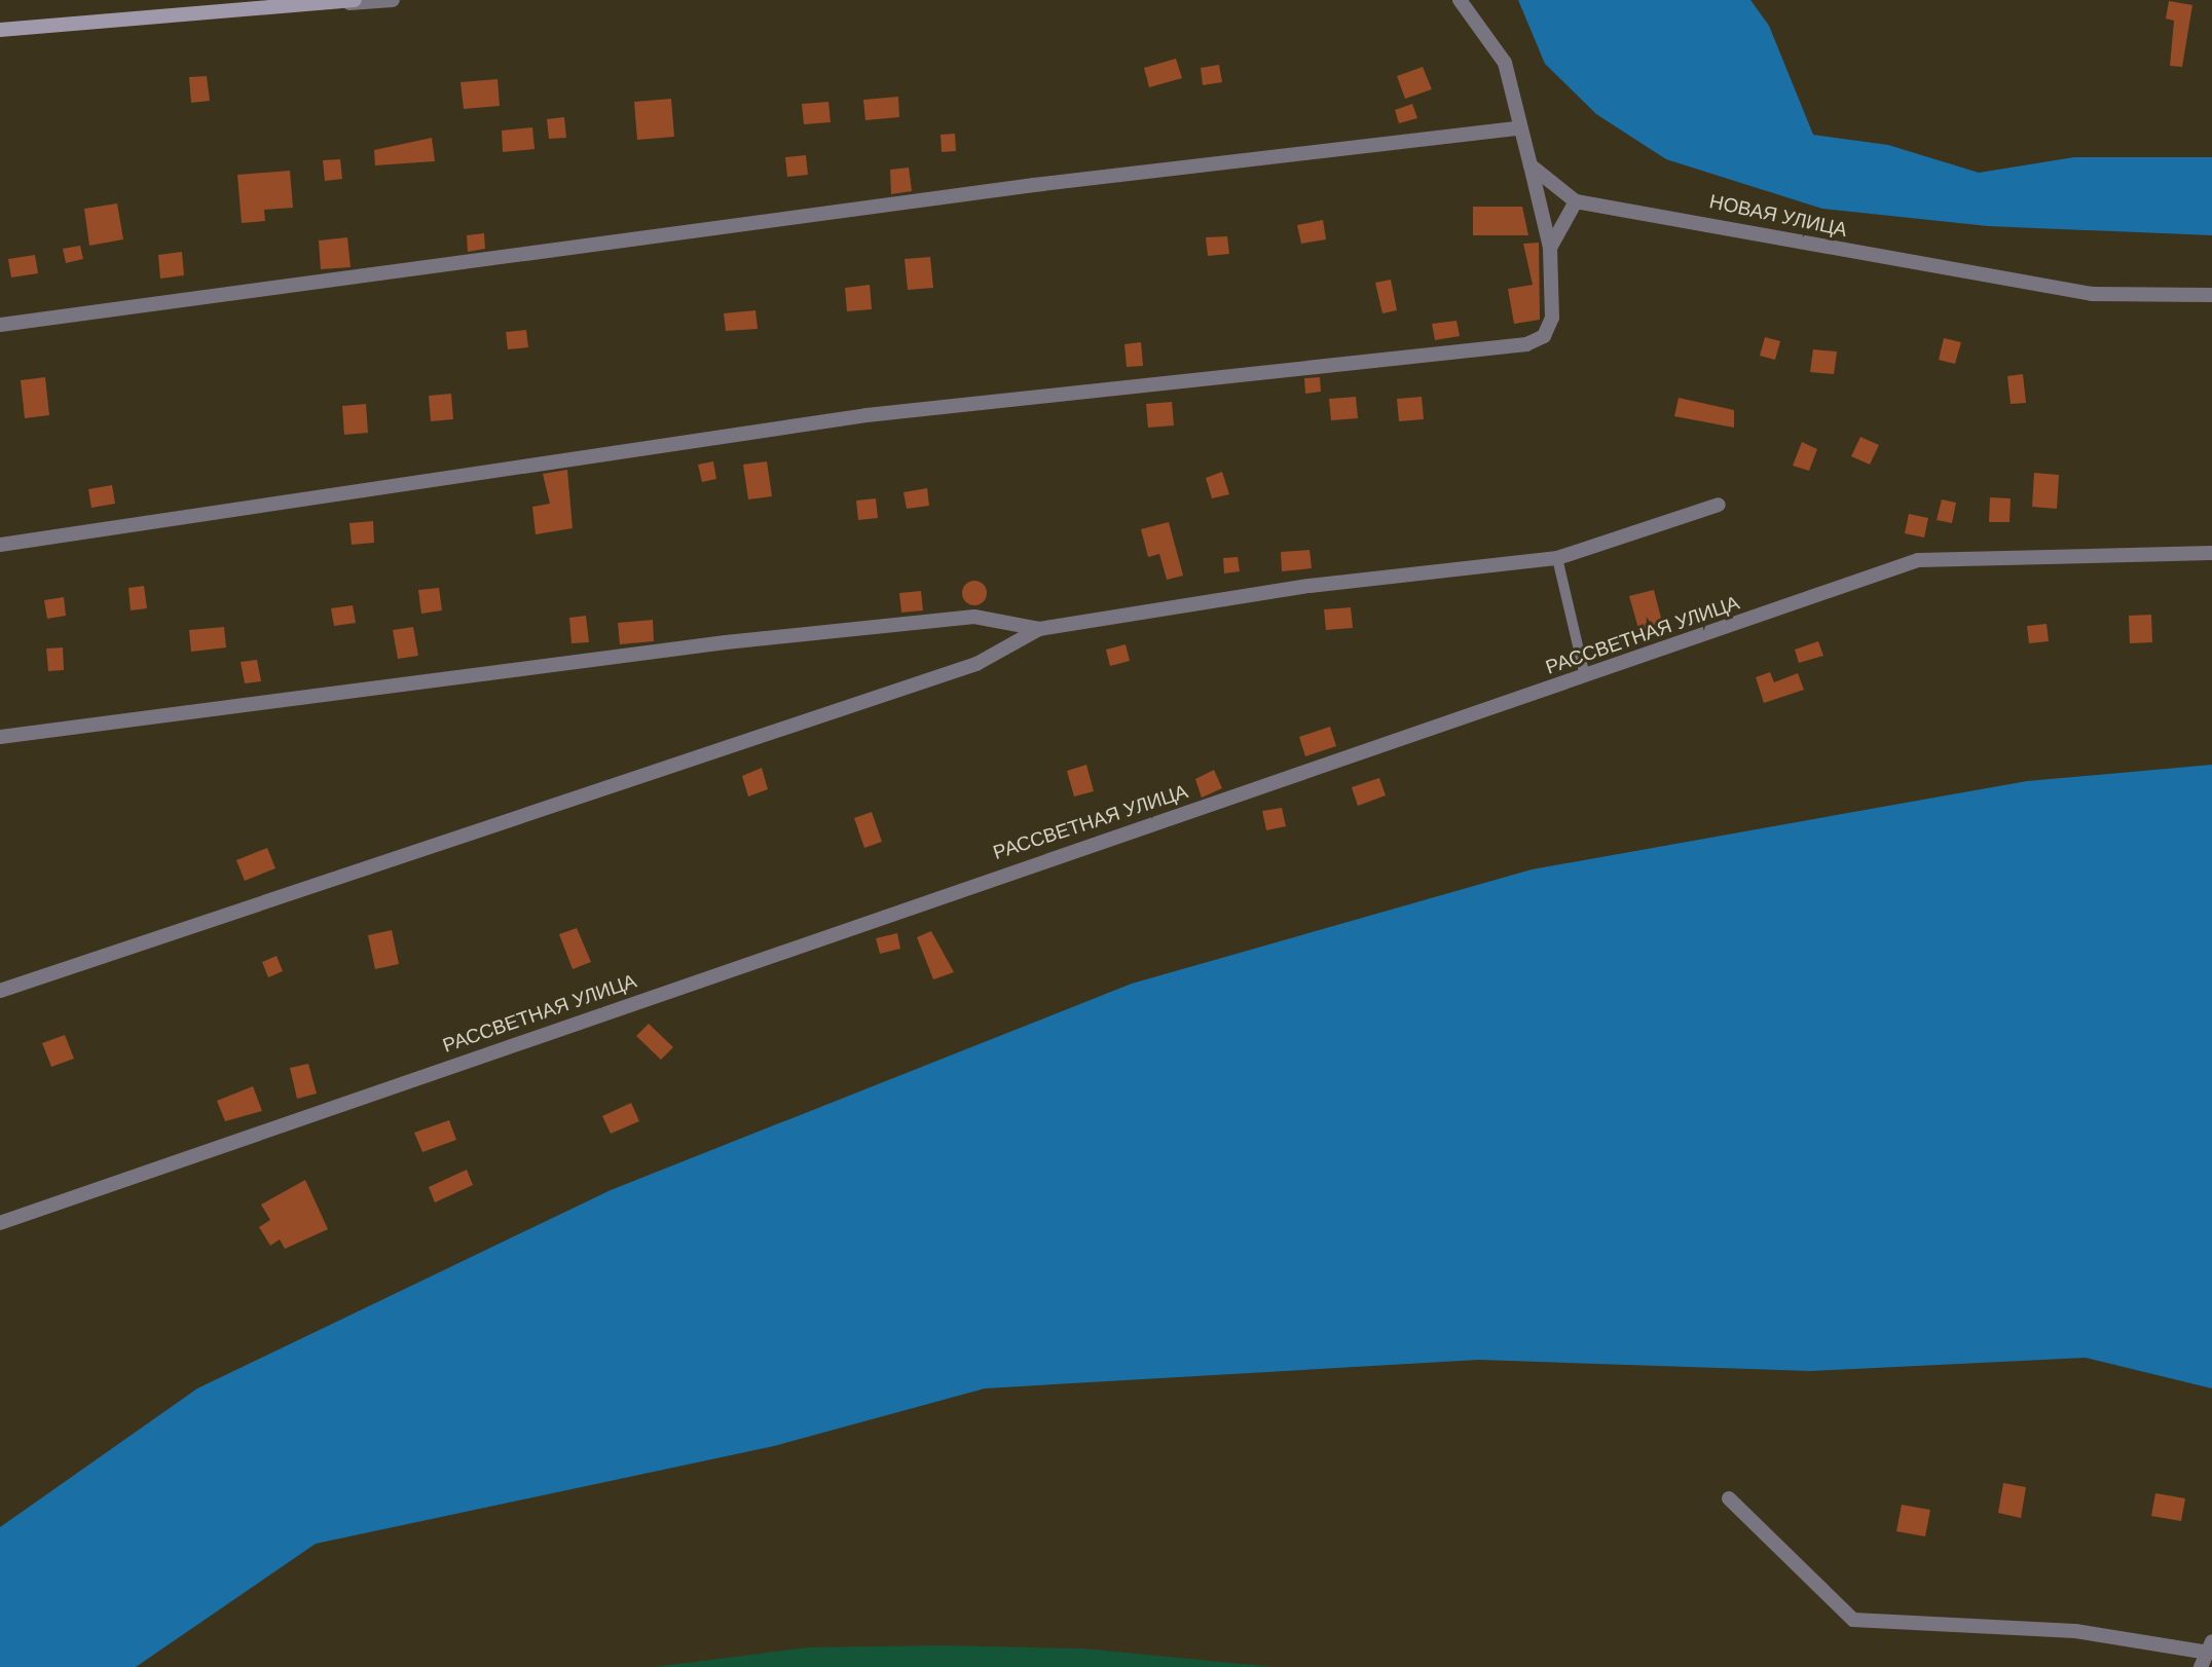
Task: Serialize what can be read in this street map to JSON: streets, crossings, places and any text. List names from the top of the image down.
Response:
{
  "streets": {
    "street": ["НОВАЯ УЛИЦА", "РАССВЕТНАЯ УЛИЦА"]
  }
}
